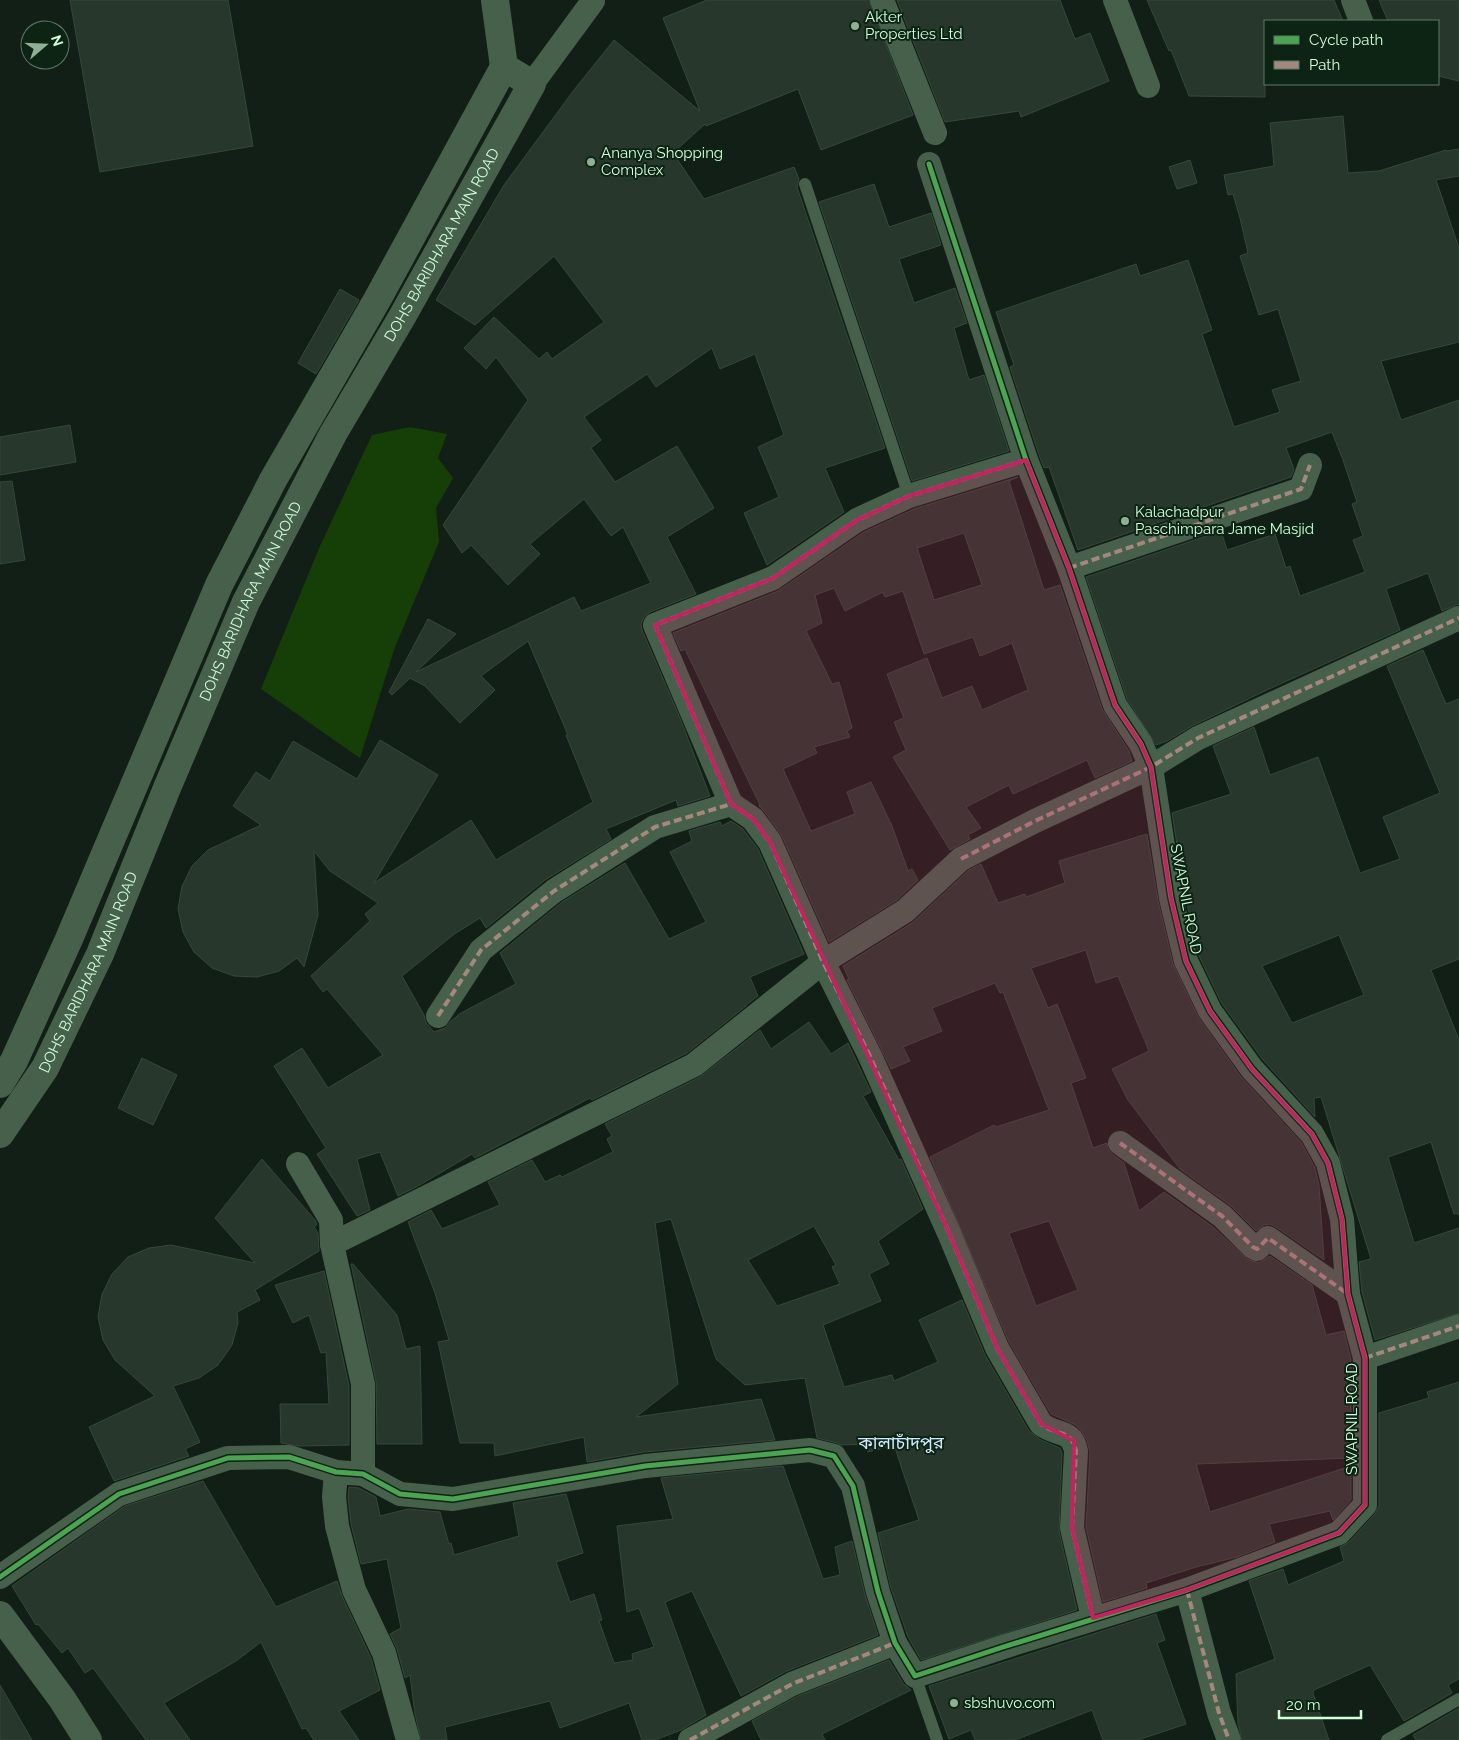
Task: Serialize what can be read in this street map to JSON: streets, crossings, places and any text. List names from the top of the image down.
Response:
{
  "streets": {
    "street": ["DOHS BARIDHARA MAIN ROAD", "SWAPNIL ROAD"]
  },
  "districts": ["কালাচাঁদপুর"],
  "places": [
    "Akter Properties Ltd",
    "Ananya Shopping Complex",
    "Kalachadpur Paschimpara Jame Masjid",
    "sbshuvo.com"
  ],
  "legend": ["Cycle path", "Path"],
  "scale_bar": "20 m",
  "north": "right"
}
